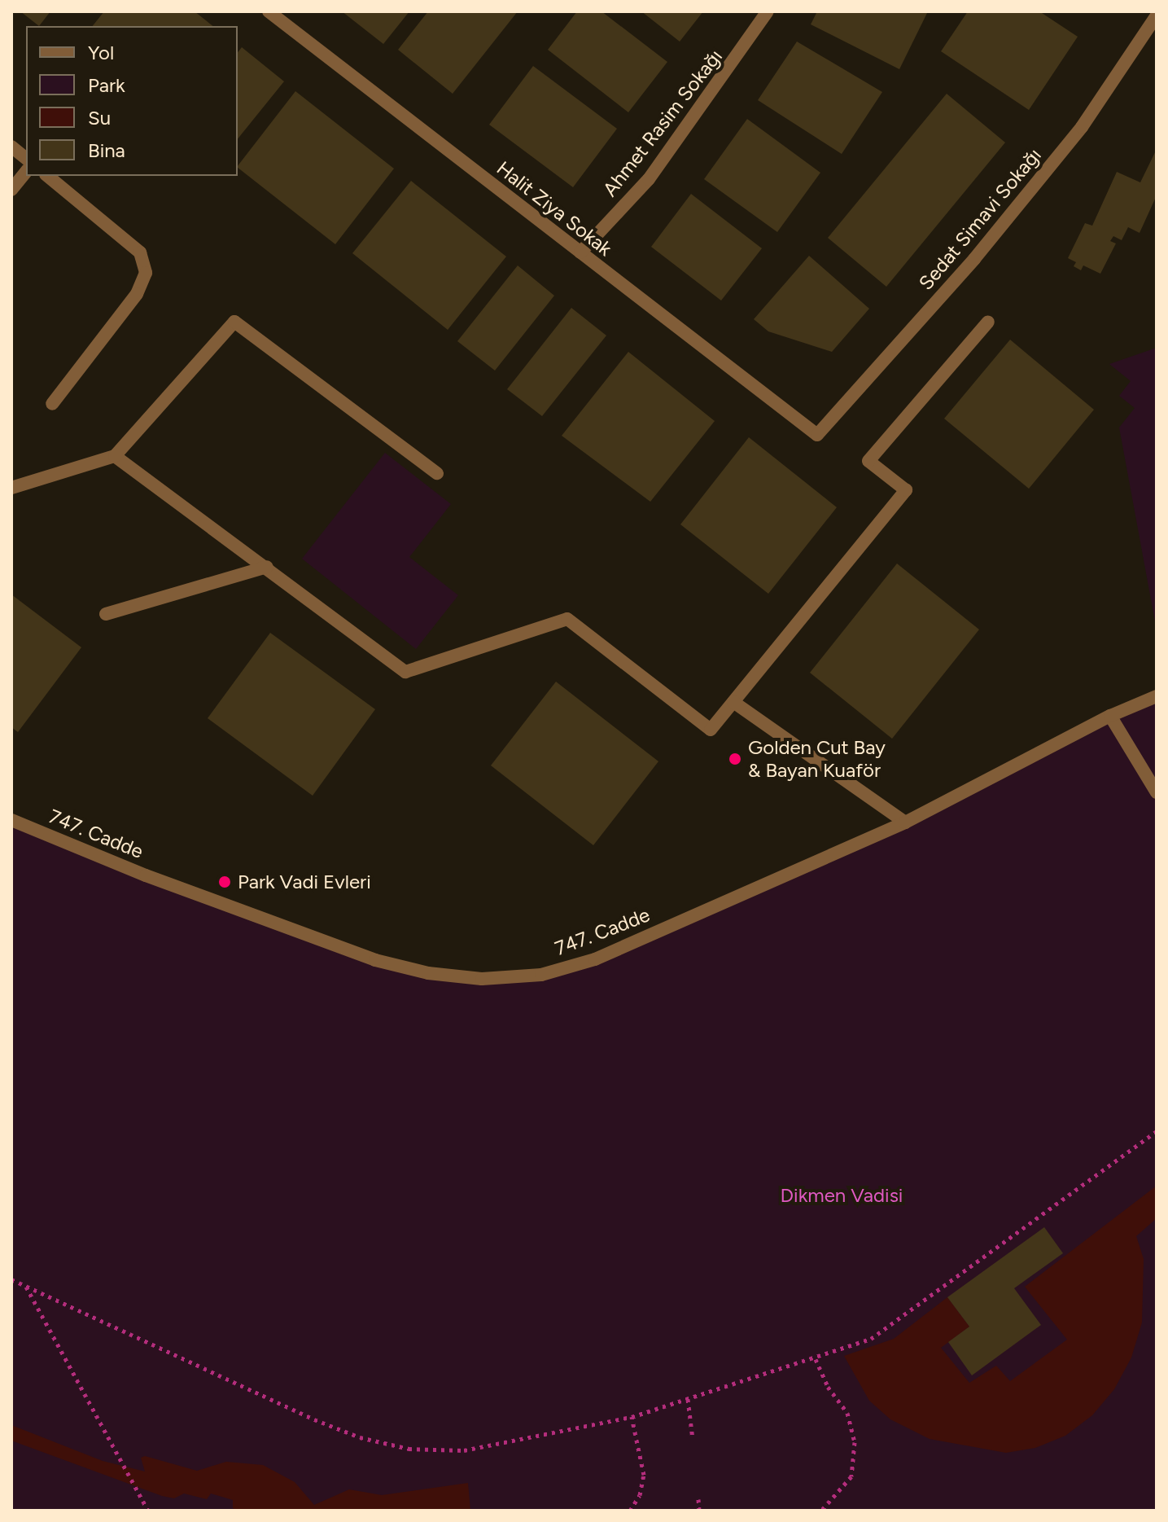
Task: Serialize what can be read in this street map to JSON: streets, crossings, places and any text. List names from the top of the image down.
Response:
{
  "streets": {
    "street": [
      "Ahmet Rasim Sokağı",
      "Halit Ziya Sokak",
      "Sedat Simavi Sokağı",
      "747. Cadde"
    ]
  },
  "crossings": [
    ["Ahmet Rasim Sokağı", "Halit Ziya Sokak"],
    ["Halit Ziya Sokak", "Sedat Simavi Sokağı"]
  ],
  "parks": ["Dikmen Vadisi"],
  "places": ["Golden Cut Bay & Bayan Kuaför", "Park Vadi Evleri"],
  "legend": [
    "Yol",
    "Park",
    "Su",
    "Bina"
  ]
}
